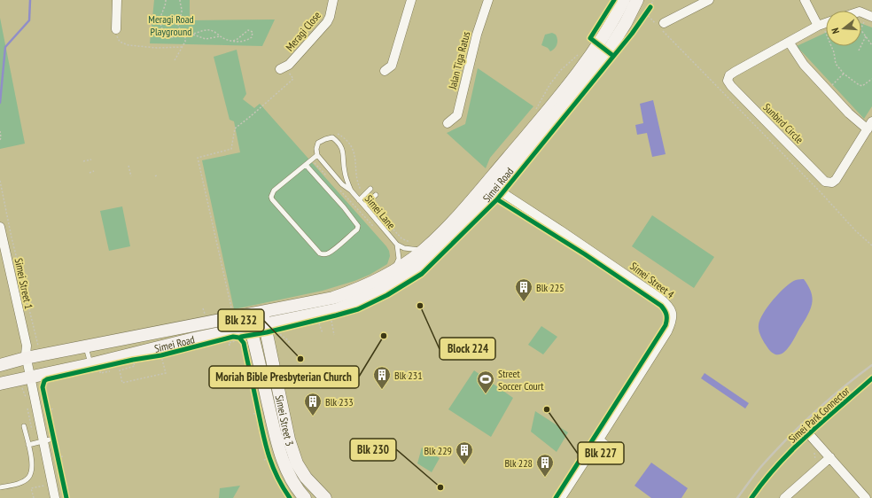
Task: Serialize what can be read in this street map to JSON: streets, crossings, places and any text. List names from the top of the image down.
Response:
{
  "streets": {
    "main road": ["Simei Road", "Simei Street 3"],
    "street": [
      "Meragi Close",
      "Jalan Tiga Ratus",
      "Sunbird Circle",
      "Simei Street 4",
      "Simei Street 1"
    ],
    "lane": ["Simei Lane"],
    "cycle path": ["Simei Park Connector"]
  },
  "crossings": [
    ["Simei Road", "Simei Lane"],
    ["Simei Road", "Simei Street 4"],
    ["Simei Road", "Simei Street 1"],
    ["Simei Road", "Simei Street 3"]
  ],
  "parks": ["Meragi Road Playground"],
  "places": {
    "building": [
      "Blk 225",
      "Blk 231",
      "Blk 233",
      "Blk 229",
      "Blk 228"
    ],
    "other": [
      "Block 224",
      "Moriah Bible Presbyterian Church",
      "Blk 232",
      "Blk 227",
      "Blk 230"
    ],
    "sports": ["Street Soccer Court"]
  },
  "north": "left"
}
